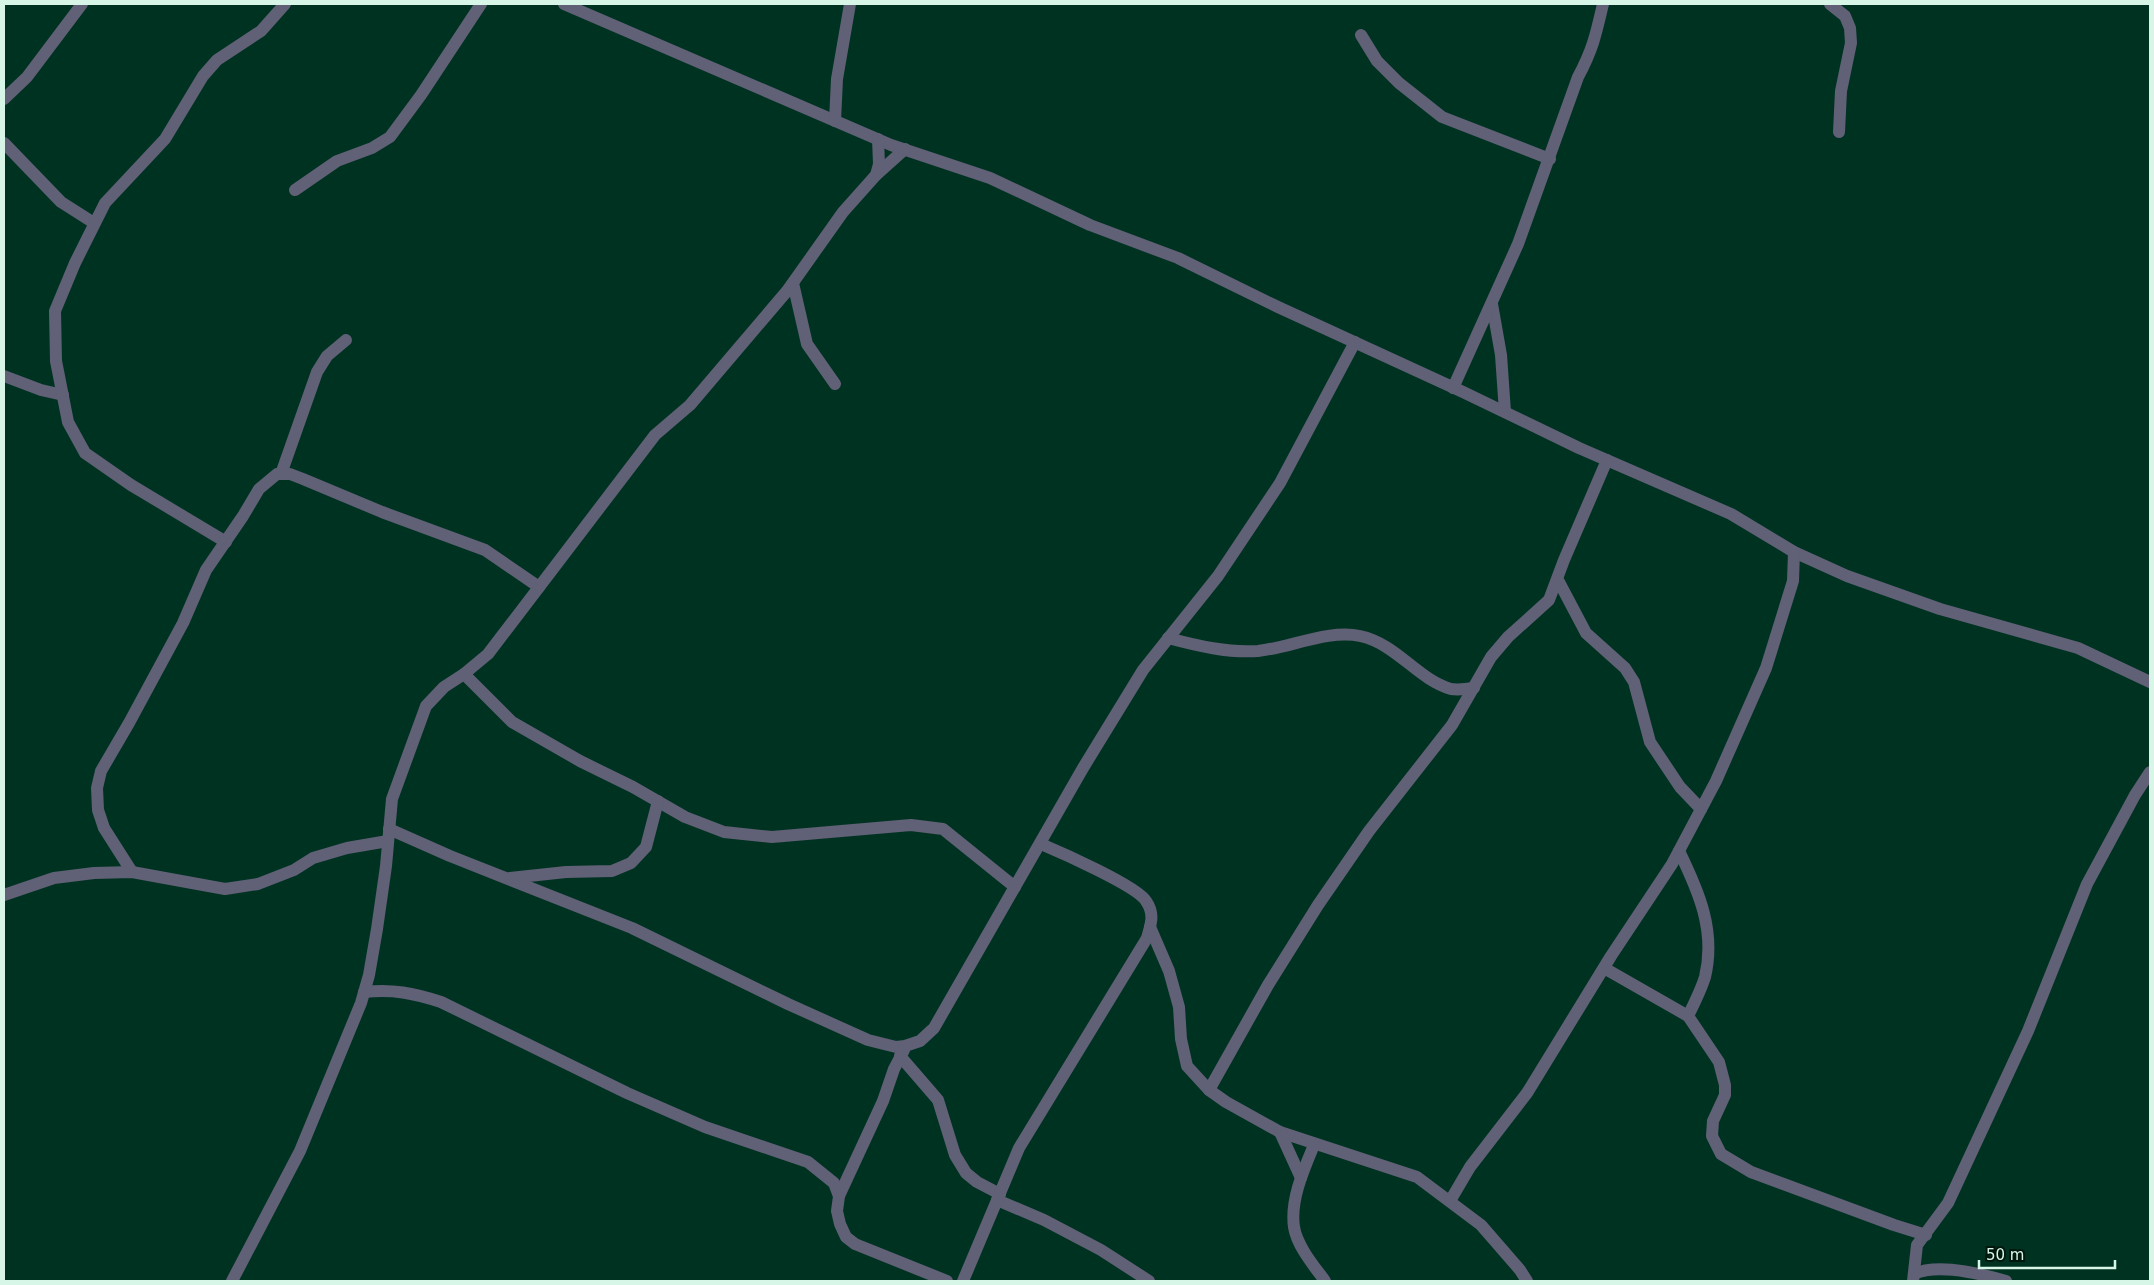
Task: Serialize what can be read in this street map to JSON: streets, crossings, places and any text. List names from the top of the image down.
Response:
{
  "scale_bar": "50 m"
}
